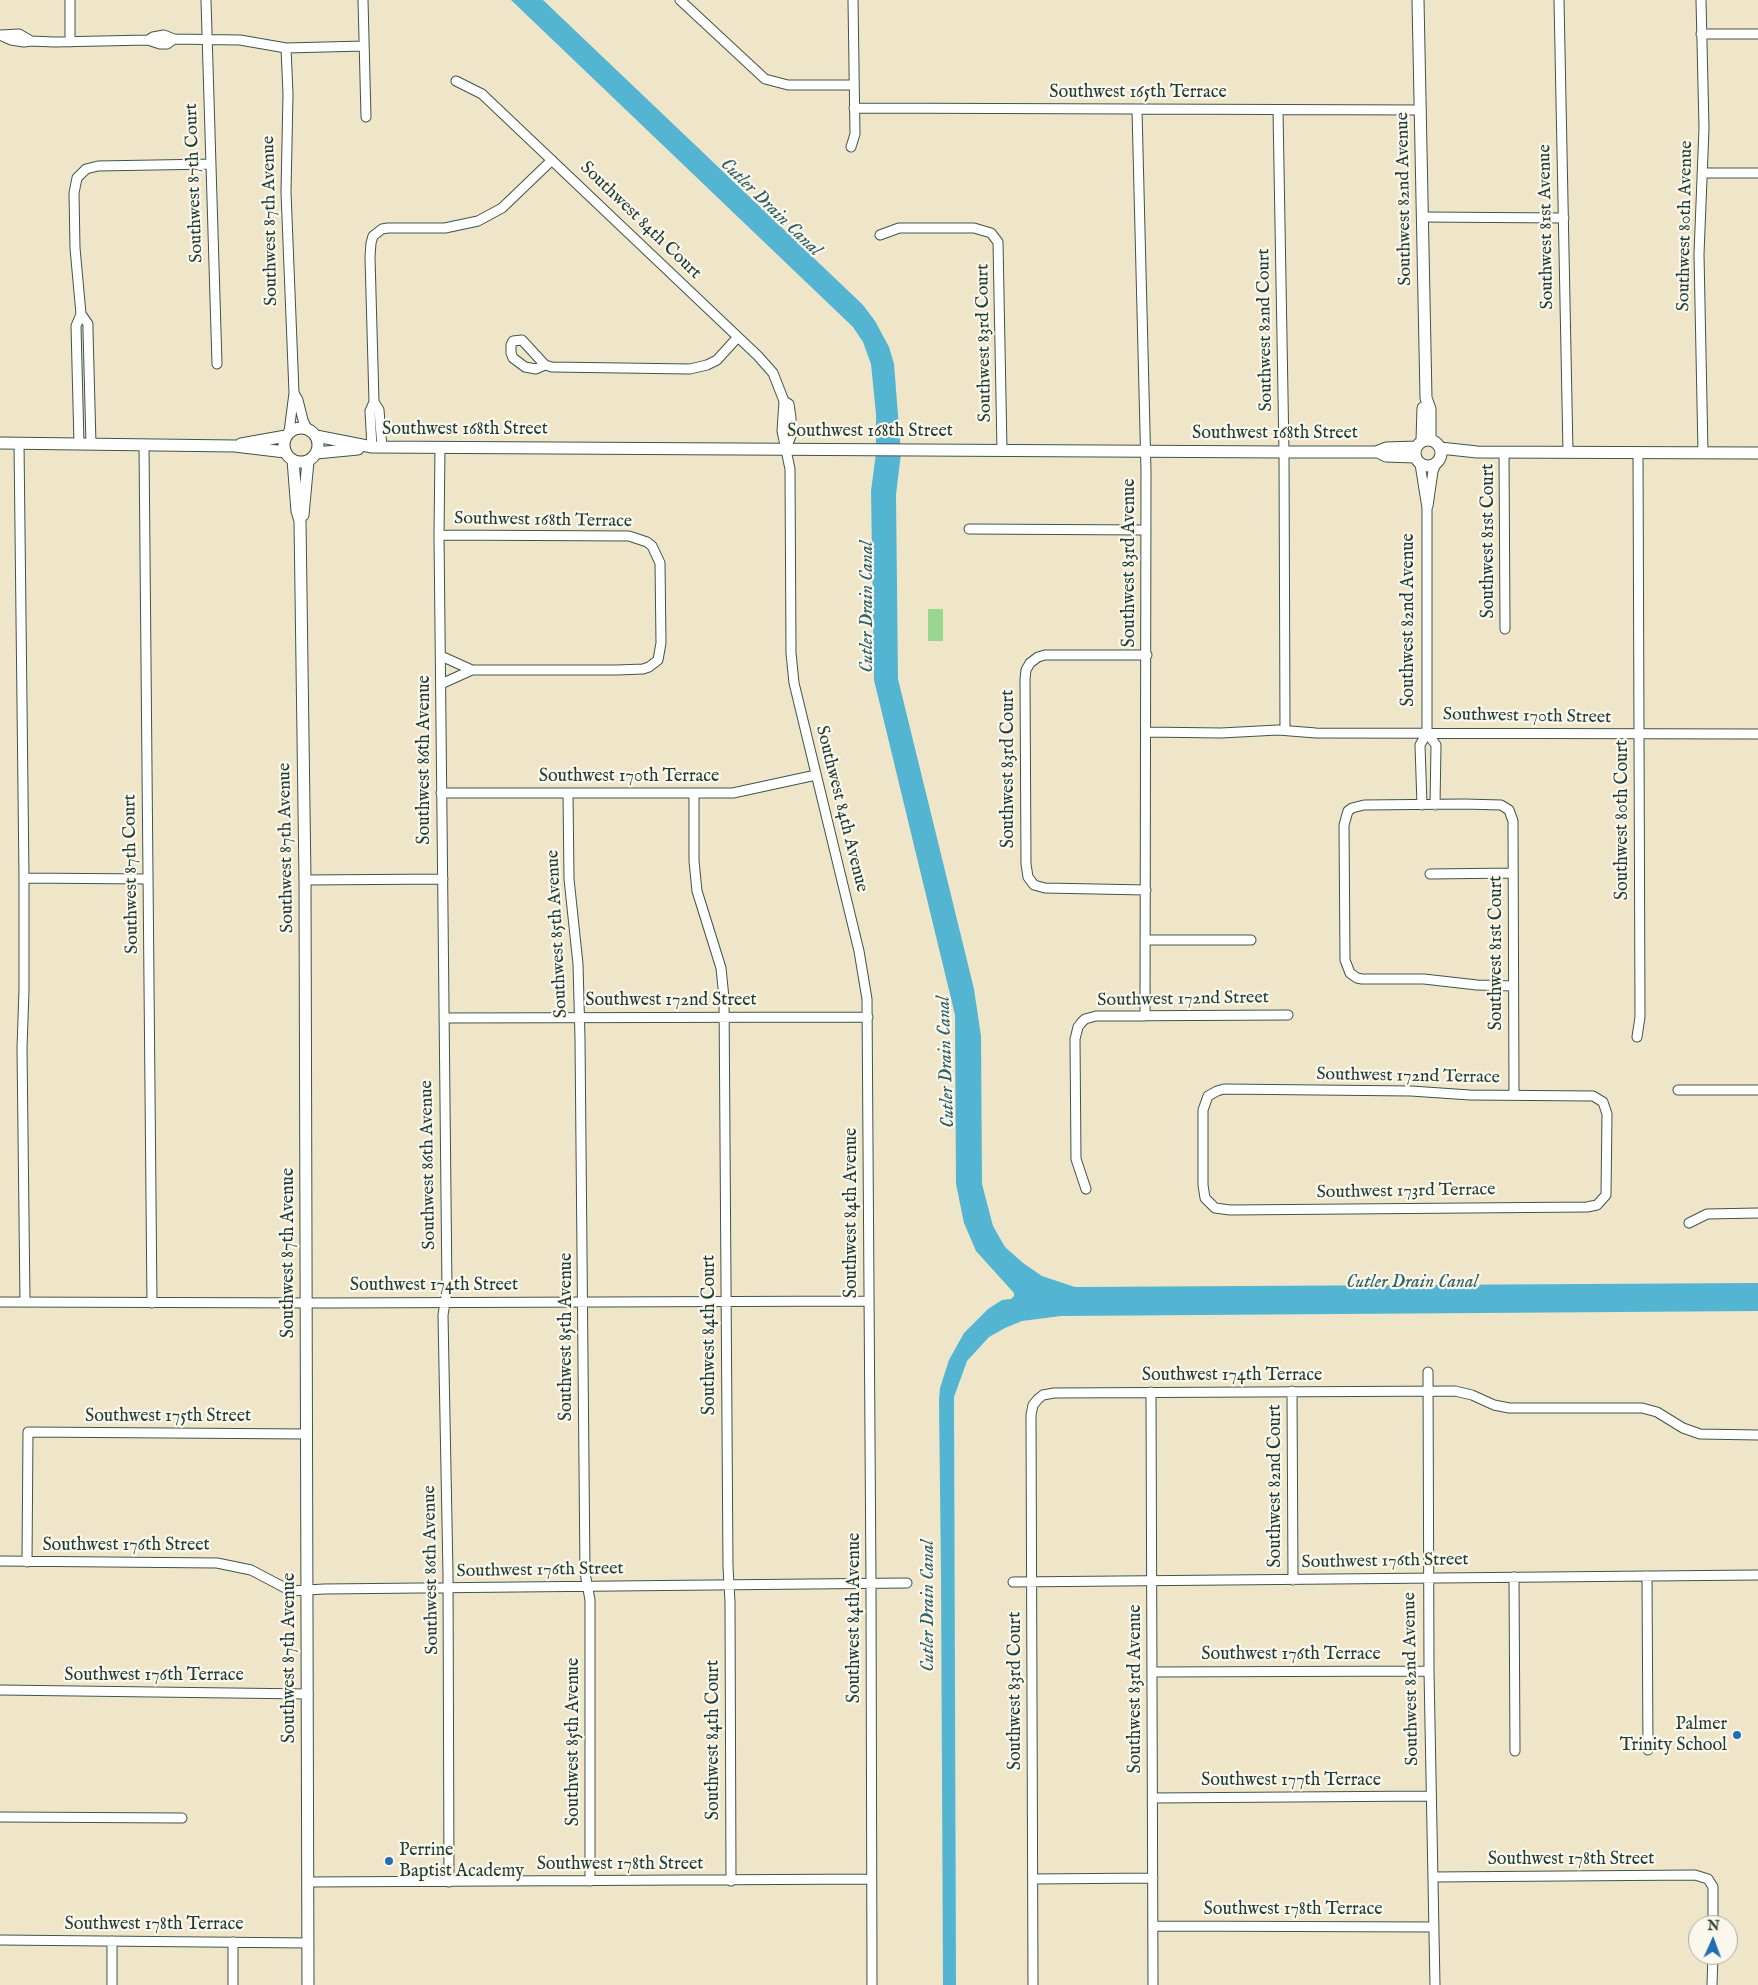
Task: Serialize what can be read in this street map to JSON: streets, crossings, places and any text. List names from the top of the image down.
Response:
{
  "streets": {
    "street": [
      "Southwest 165th Terrace",
      "Southwest 87th Court",
      "Southwest 82nd Avenue",
      "Southwest 87th Avenue",
      "Southwest 84th Court",
      "Southwest 80th Avenue",
      "Southwest 81st Avenue",
      "Southwest 82nd Court",
      "Southwest 83rd Court",
      "Southwest 168th Street",
      "Southwest 168th Terrace",
      "Southwest 81st Court",
      "Southwest 83rd Avenue",
      "Southwest 170th Street",
      "Southwest 86th Avenue",
      "Southwest 170th Terrace",
      "Southwest 84th Avenue",
      "Southwest 80th Court",
      "Southwest 85th Avenue",
      "Southwest 172nd Street",
      "Southwest 172nd Terrace",
      "Southwest 173rd Terrace",
      "Southwest 174th Street",
      "Southwest 174th Terrace",
      "Southwest 175th Street",
      "Southwest 176th Street",
      "Southwest 176th Terrace",
      "Southwest 177th Terrace",
      "Southwest 178th Street",
      "Southwest 178th Terrace"
    ]
  },
  "crossings": [
    ["Southwest 165th Terrace", "Southwest 82nd Avenue"],
    ["Southwest 165th Terrace", "Southwest 82nd Court"],
    ["Southwest 165th Terrace", "Southwest 83rd Avenue"],
    ["Southwest 87th Court", "Southwest 174th Street"],
    ["Southwest 82nd Avenue", "Southwest 168th Street"],
    ["Southwest 82nd Avenue", "Southwest 81st Court"],
    ["Southwest 82nd Avenue", "Southwest 170th Street"],
    ["Southwest 82nd Avenue", "Southwest 174th Terrace"],
    ["Southwest 82nd Avenue", "Southwest 176th Street"],
    ["Southwest 82nd Avenue", "Southwest 176th Terrace"],
    ["Southwest 82nd Avenue", "Southwest 177th Terrace"],
    ["Southwest 82nd Avenue", "Southwest 178th Street"],
    ["Southwest 82nd Avenue", "Southwest 178th Terrace"],
    ["Southwest 87th Avenue", "Southwest 168th Street"],
    ["Southwest 87th Avenue", "Southwest 174th Street"],
    ["Southwest 87th Avenue", "Southwest 175th Street"],
    ["Southwest 87th Avenue", "Southwest 176th Street"],
    ["Southwest 87th Avenue", "Southwest 176th Terrace"],
    ["Southwest 87th Avenue", "Southwest 178th Street"],
    ["Southwest 87th Avenue", "Southwest 178th Terrace"],
    ["Southwest 84th Court", "Southwest 168th Street"],
    ["Southwest 84th Court", "Southwest 170th Terrace"],
    ["Southwest 84th Court", "Southwest 84th Avenue"],
    ["Southwest 84th Court", "Southwest 172nd Street"],
    ["Southwest 84th Court", "Southwest 174th Street"],
    ["Southwest 84th Court", "Southwest 176th Street"],
    ["Southwest 84th Court", "Southwest 178th Street"],
    ["Southwest 82nd Court", "Southwest 168th Street"],
    ["Southwest 82nd Court", "Southwest 170th Street"],
    ["Southwest 82nd Court", "Southwest 174th Terrace"],
    ["Southwest 82nd Court", "Southwest 176th Street"],
    ["Southwest 83rd Court", "Southwest 168th Street"],
    ["Southwest 83rd Court", "Southwest 83rd Avenue"],
    ["Southwest 83rd Court", "Southwest 174th Terrace"],
    ["Southwest 83rd Court", "Southwest 176th Street"],
    ["Southwest 168th Street", "Southwest 83rd Avenue"],
    ["Southwest 168th Street", "Southwest 86th Avenue"],
    ["Southwest 168th Street", "Southwest 84th Avenue"],
    ["Southwest 168th Terrace", "Southwest 86th Avenue"],
    ["Southwest 81st Court", "Southwest 172nd Terrace"],
    ["Southwest 83rd Avenue", "Southwest 170th Street"],
    ["Southwest 83rd Avenue", "Southwest 172nd Street"],
    ["Southwest 83rd Avenue", "Southwest 174th Terrace"],
    ["Southwest 83rd Avenue", "Southwest 176th Street"],
    ["Southwest 83rd Avenue", "Southwest 176th Terrace"],
    ["Southwest 83rd Avenue", "Southwest 177th Terrace"],
    ["Southwest 83rd Avenue", "Southwest 178th Terrace"],
    ["Southwest 170th Street", "Southwest 80th Court"],
    ["Southwest 86th Avenue", "Southwest 170th Terrace"],
    ["Southwest 86th Avenue", "Southwest 172nd Street"],
    ["Southwest 86th Avenue", "Southwest 174th Street"],
    ["Southwest 86th Avenue", "Southwest 176th Street"],
    ["Southwest 86th Avenue", "Southwest 178th Street"],
    ["Southwest 170th Terrace", "Southwest 84th Avenue"],
    ["Southwest 170th Terrace", "Southwest 85th Avenue"],
    ["Southwest 84th Avenue", "Southwest 172nd Street"],
    ["Southwest 84th Avenue", "Southwest 174th Street"],
    ["Southwest 84th Avenue", "Southwest 176th Street"],
    ["Southwest 84th Avenue", "Southwest 178th Street"],
    ["Southwest 85th Avenue", "Southwest 172nd Street"],
    ["Southwest 85th Avenue", "Southwest 174th Street"],
    ["Southwest 85th Avenue", "Southwest 176th Street"],
    ["Southwest 85th Avenue", "Southwest 178th Street"],
    ["Southwest 172nd Terrace", "Southwest 173rd Terrace"],
    ["Southwest 175th Street", "Southwest 176th Street"]
  ],
  "water": ["Cutler Drain Canal"],
  "places": ["Palmer Trinity School", "Perrine Baptist Academy"],
  "north": "top"
}
